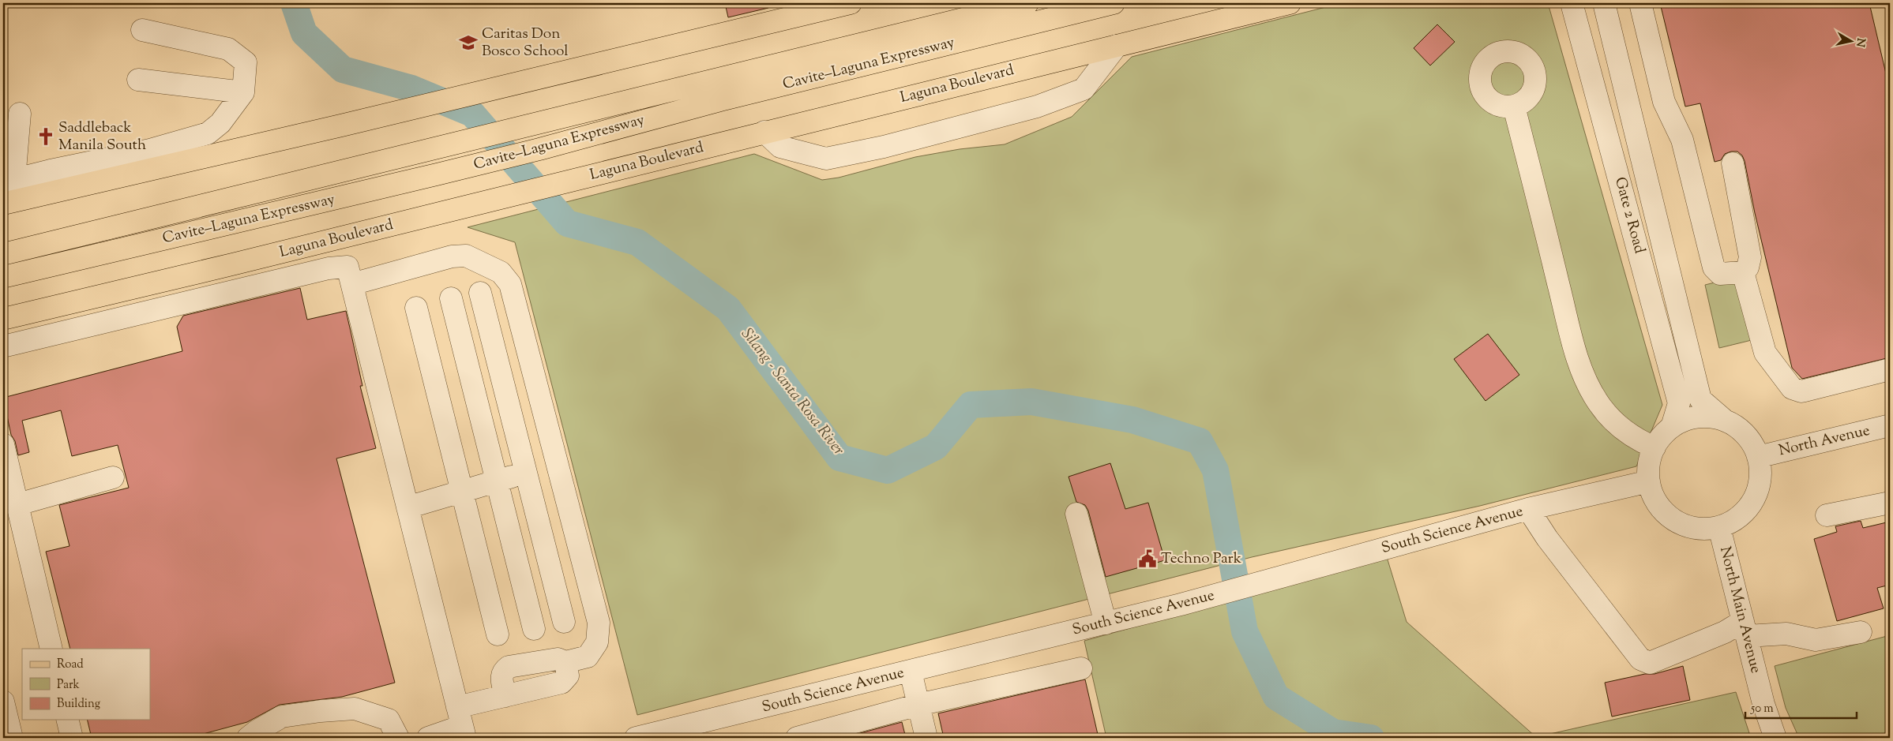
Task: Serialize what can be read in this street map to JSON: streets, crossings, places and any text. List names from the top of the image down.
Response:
{
  "streets": {
    "main road": ["Cavite–Laguna Expressway", "Laguna Boulevard"],
    "street": [
      "Gate 2 Road",
      "North Avenue",
      "South Science Avenue",
      "North Main Avenue"
    ]
  },
  "crossings": [
    ["Gate 2 Road", "North Avenue"],
    ["Gate 2 Road", "South Science Avenue"],
    ["Gate 2 Road", "North Main Avenue"],
    ["North Avenue", "South Science Avenue"],
    ["North Avenue", "North Main Avenue"],
    ["South Science Avenue", "North Main Avenue"]
  ],
  "water": ["Silang - Santa Rosa River"],
  "places": {
    "school or university": ["Caritas Don Bosco School"],
    "church": ["Saddleback Manila South"],
    "public building": ["Techno Park"]
  },
  "legend": ["Road", "Park", "Building"],
  "scale_bar": "50 m",
  "north": "right"
}
